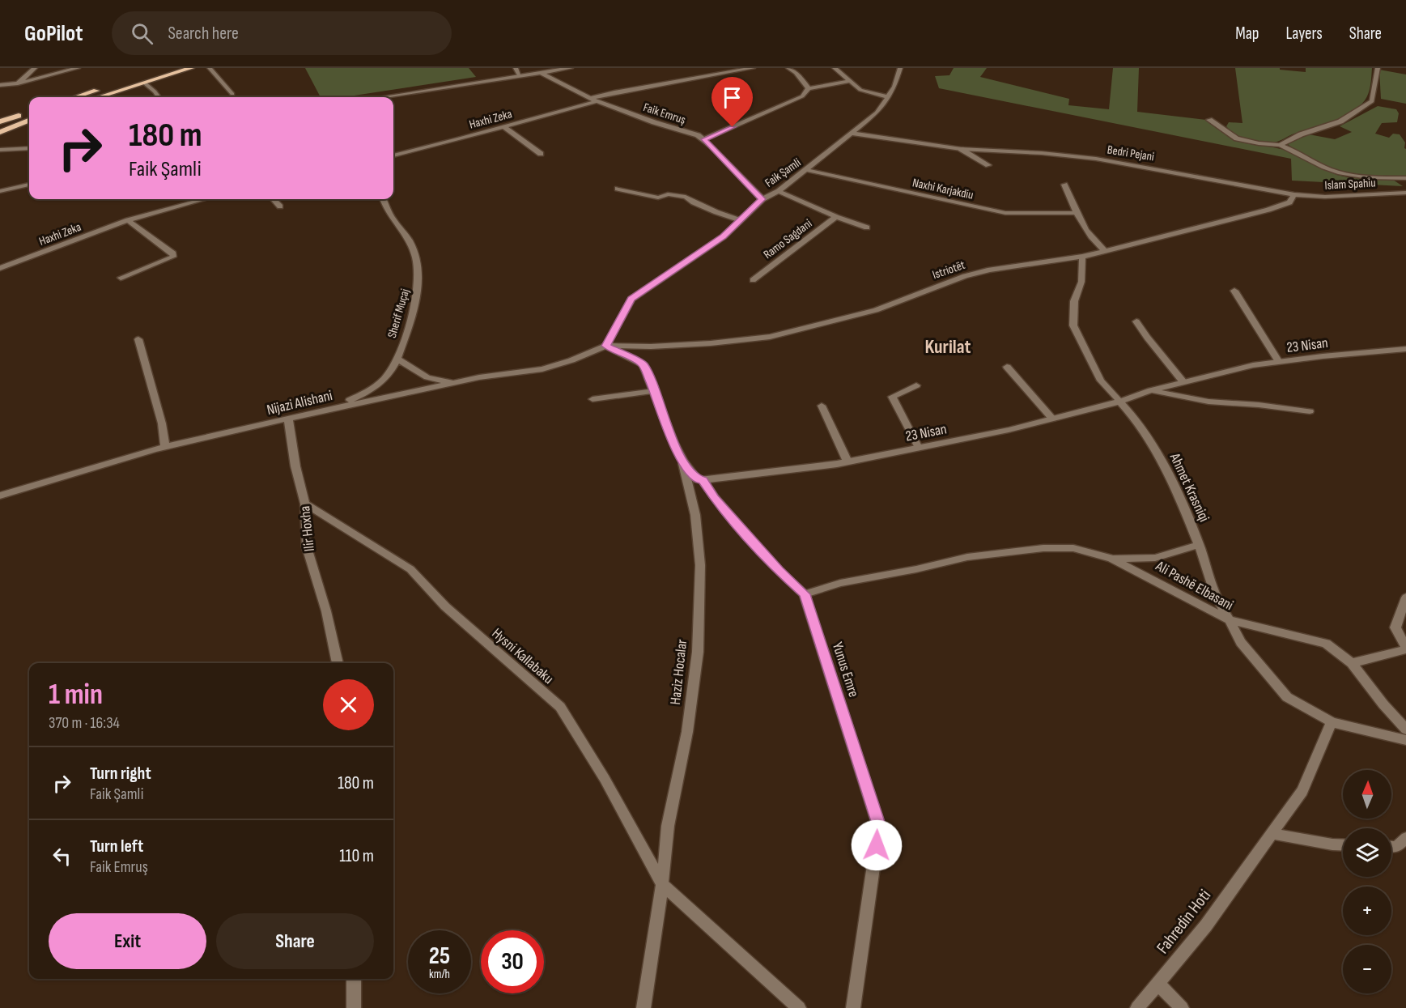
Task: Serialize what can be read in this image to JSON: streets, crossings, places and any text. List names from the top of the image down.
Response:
{
  "streets": {
    "street": [
      "Faik Emruş",
      "Haxhi Zeka",
      "Bedri Pejani",
      "Faik Şamli",
      "Islam Spahiu",
      "Naxhi Karjakdiu",
      "Ramo Sagdani",
      "Istriotët",
      "Sherif Muçaj",
      "23 Nisan",
      "Nijazi Alishani",
      "Ahmet Krasniqi",
      "Ilir Hoxha",
      "Ali Pashë Elbasani",
      "Hysni Kallabaku",
      "Yunus Emre",
      "Haziz Hocalar",
      "Fahredin Hoti"
    ]
  },
  "crossings": [
    ["Faik Emruş", "Haxhi Zeka"],
    ["Faik Emruş", "Faik Şamli"],
    ["Bedri Pejani", "Faik Şamli"],
    ["Bedri Pejani", "Islam Spahiu"],
    ["Bedri Pejani", "Istriotët"],
    ["Faik Şamli", "Naxhi Karjakdiu"],
    ["Faik Şamli", "Ramo Sagdani"],
    ["Faik Şamli", "Istriotët"],
    ["Faik Şamli", "Nijazi Alishani"],
    ["Islam Spahiu", "Istriotët"],
    ["Istriotët", "Nijazi Alishani"],
    ["Istriotët", "Ahmet Krasniqi"],
    ["Sherif Muçaj", "Nijazi Alishani"],
    ["23 Nisan", "Ahmet Krasniqi"],
    ["Nijazi Alishani", "Ilir Hoxha"],
    ["Ahmet Krasniqi", "Ali Pashë Elbasani"],
    ["Ilir Hoxha", "Hysni Kallabaku"],
    ["Ali Pashë Elbasani", "Yunus Emre"],
    ["Hysni Kallabaku", "Haziz Hocalar"]
  ],
  "districts": ["Kurilat"],
  "north": "top",
  "page": {
    "header": "GoPilot",
    "search": "Search here",
    "nav": ["Map", "Layers", "Share"],
    "turn": ["180 m", "Faik Şamli"],
    "heading": ["1 min", "370 m · 16:34"],
    "list": [
      {
        "name": "Turn right",
        "note": "Faik Şamli",
        "value": "180 m"
      },
      {
        "name": "Turn left",
        "note": "Faik Emruş",
        "value": "110 m"
      }
    ],
    "map_buttons": ["+", "−"],
    "buttons": ["Exit", "Share"],
    "speed": "25 km/h",
    "limit": "30"
  }
}
